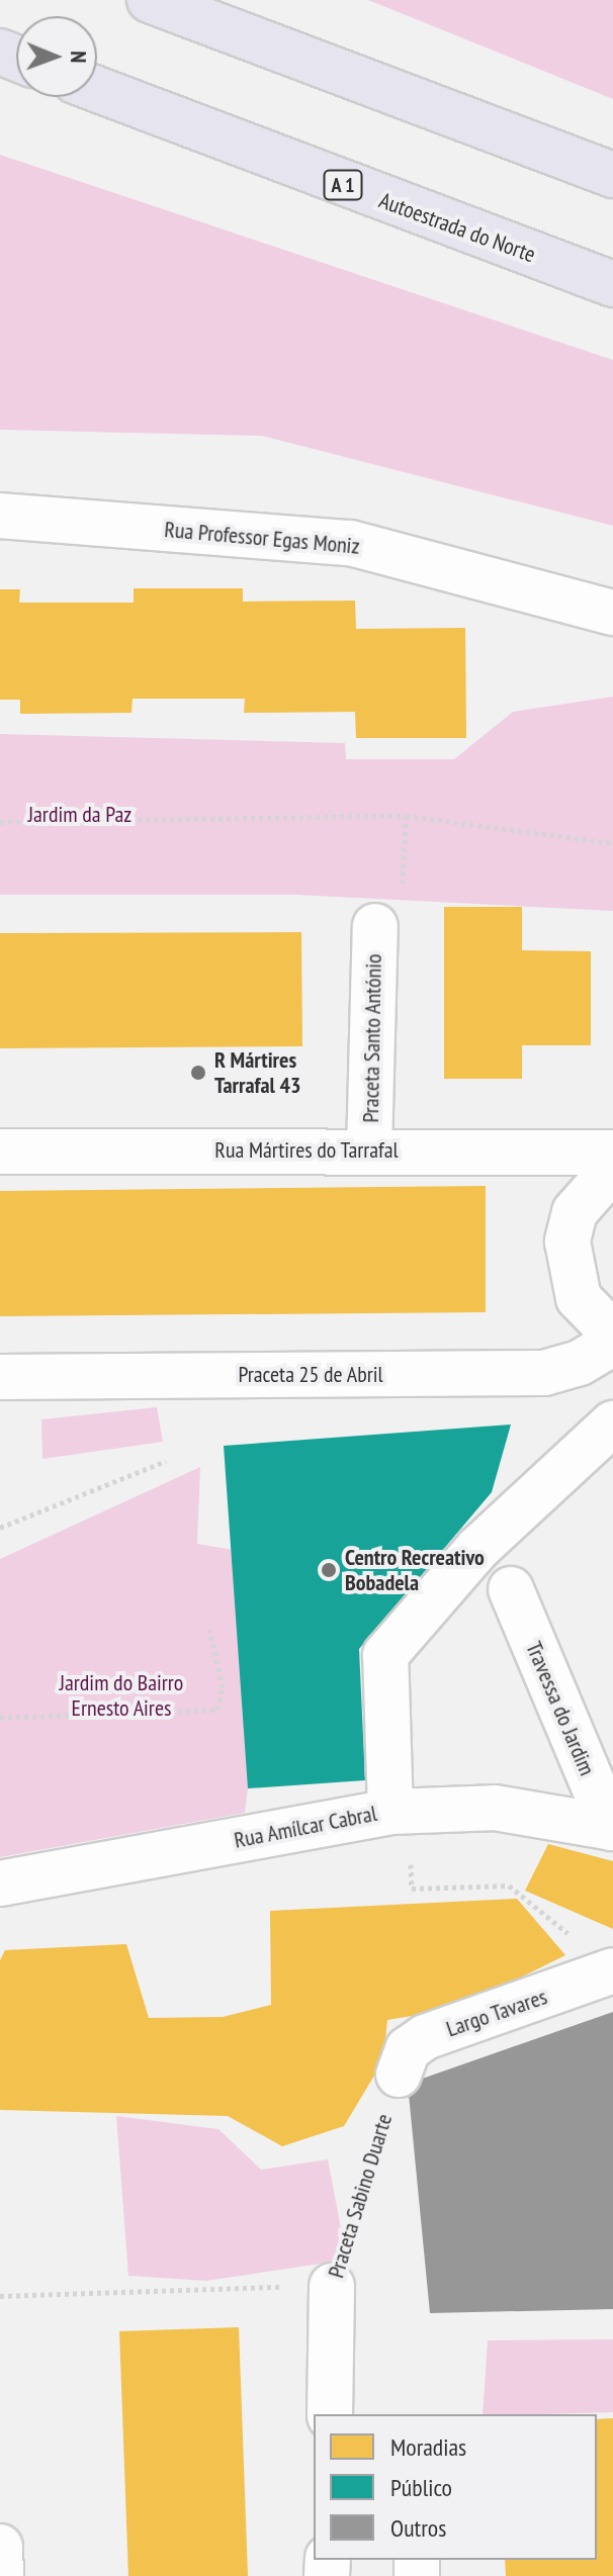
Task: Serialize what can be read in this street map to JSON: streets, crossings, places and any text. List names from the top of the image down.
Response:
{
  "streets": {
    "highway": ["A 1", "Autoestrada do Norte"],
    "street": [
      "Rua Professor Egas Moniz",
      "Praceta Santo António",
      "Rua Mártires do Tarrafal",
      "Praceta 25 de Abril",
      "Travessa do Jardim",
      "Rua Amílcar Cabral",
      "Largo Tavares",
      "Praceta Sabino Duarte"
    ]
  },
  "crossings": [
    ["Praceta Santo António", "Rua Mártires do Tarrafal"],
    ["Travessa do Jardim", "Rua Amílcar Cabral"],
    ["Largo Tavares", "Praceta Sabino Duarte"]
  ],
  "parks": ["Jardim da Paz", "Jardim do Bairro Ernesto Aires"],
  "places": ["R Mártires Tarrafal 43", "Centro Recreativo Bobadela"],
  "legend": ["Moradias", "Público", "Outros"],
  "north": "right"
}
